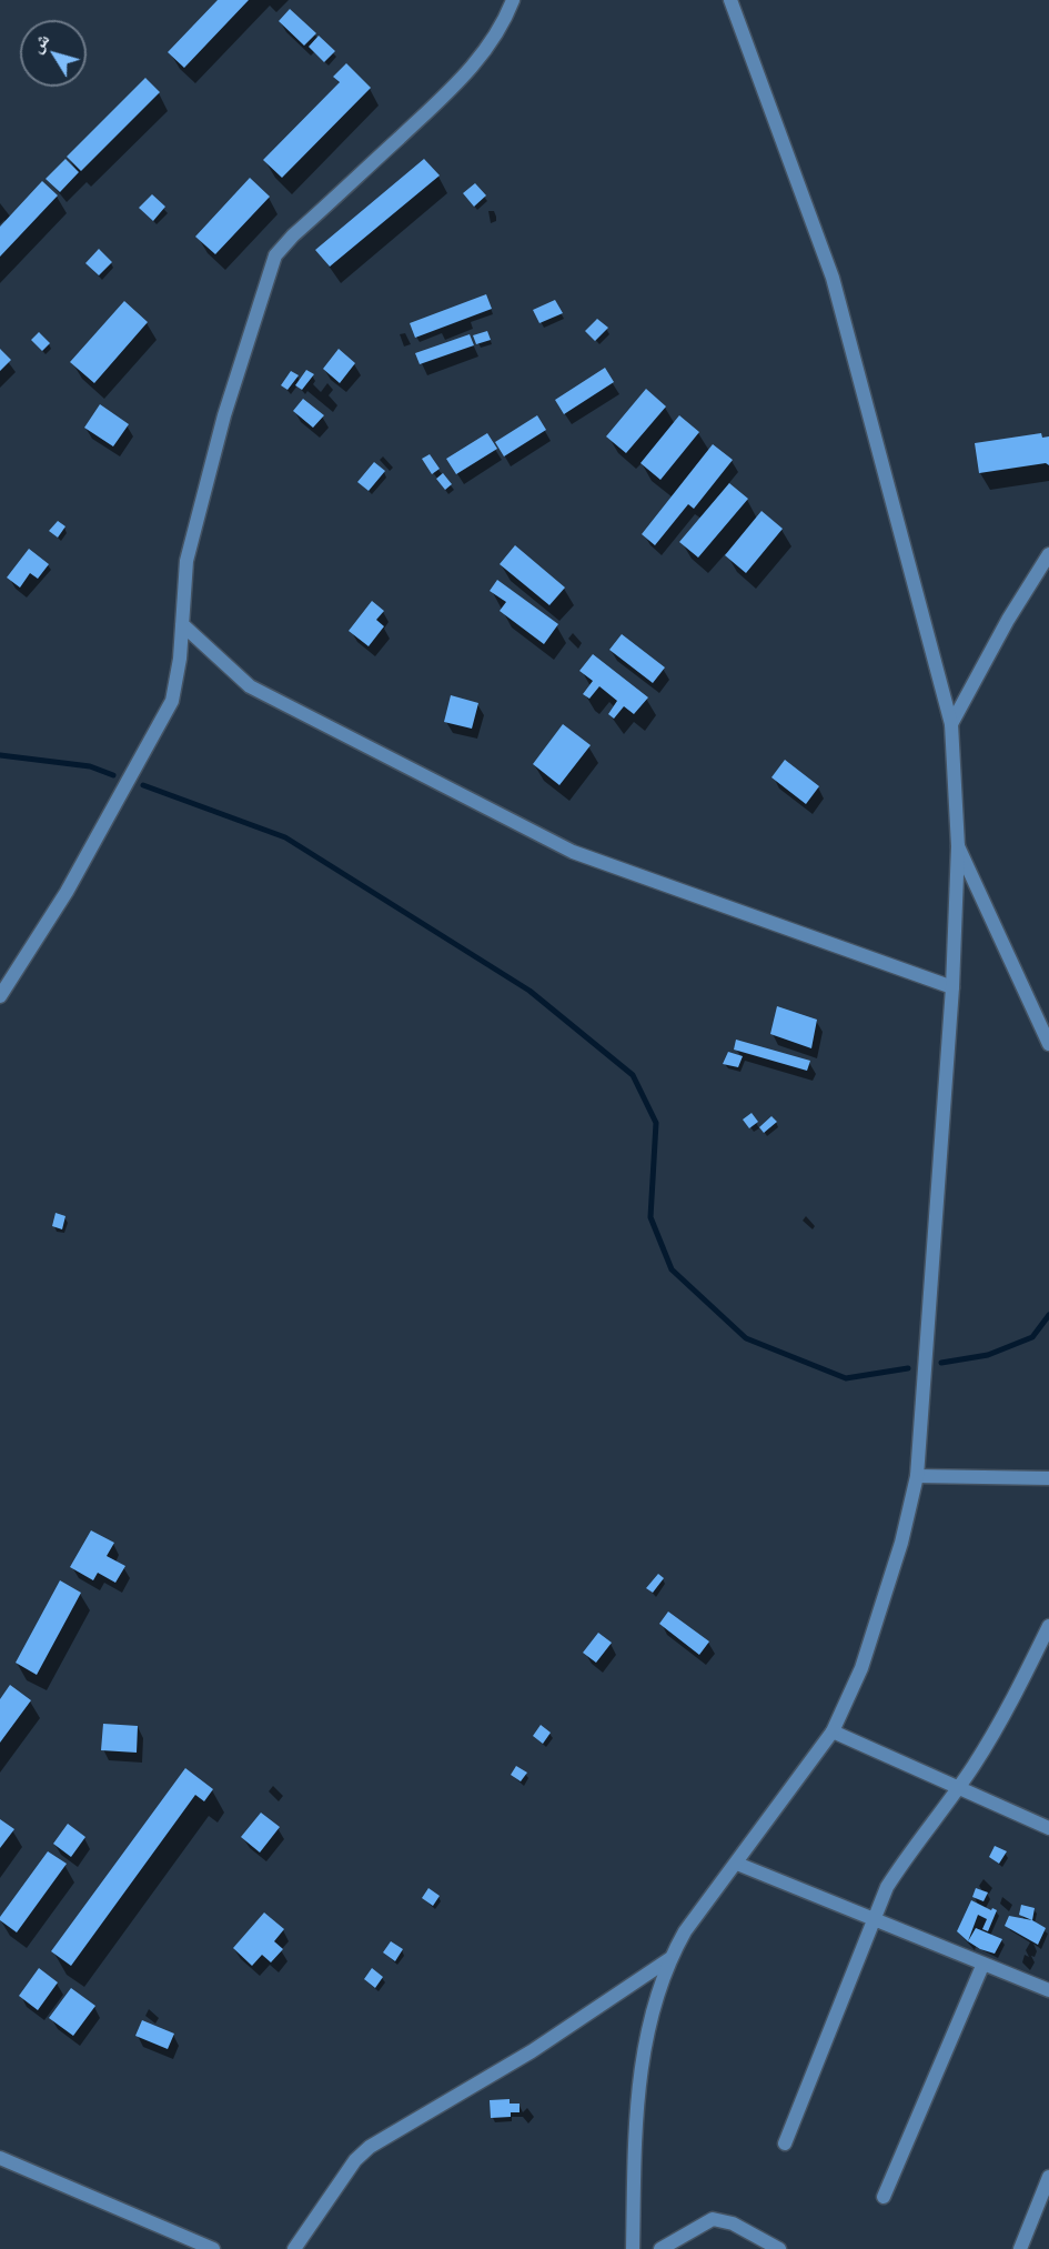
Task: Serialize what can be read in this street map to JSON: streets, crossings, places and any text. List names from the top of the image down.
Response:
{
  "north": "top left"
}
